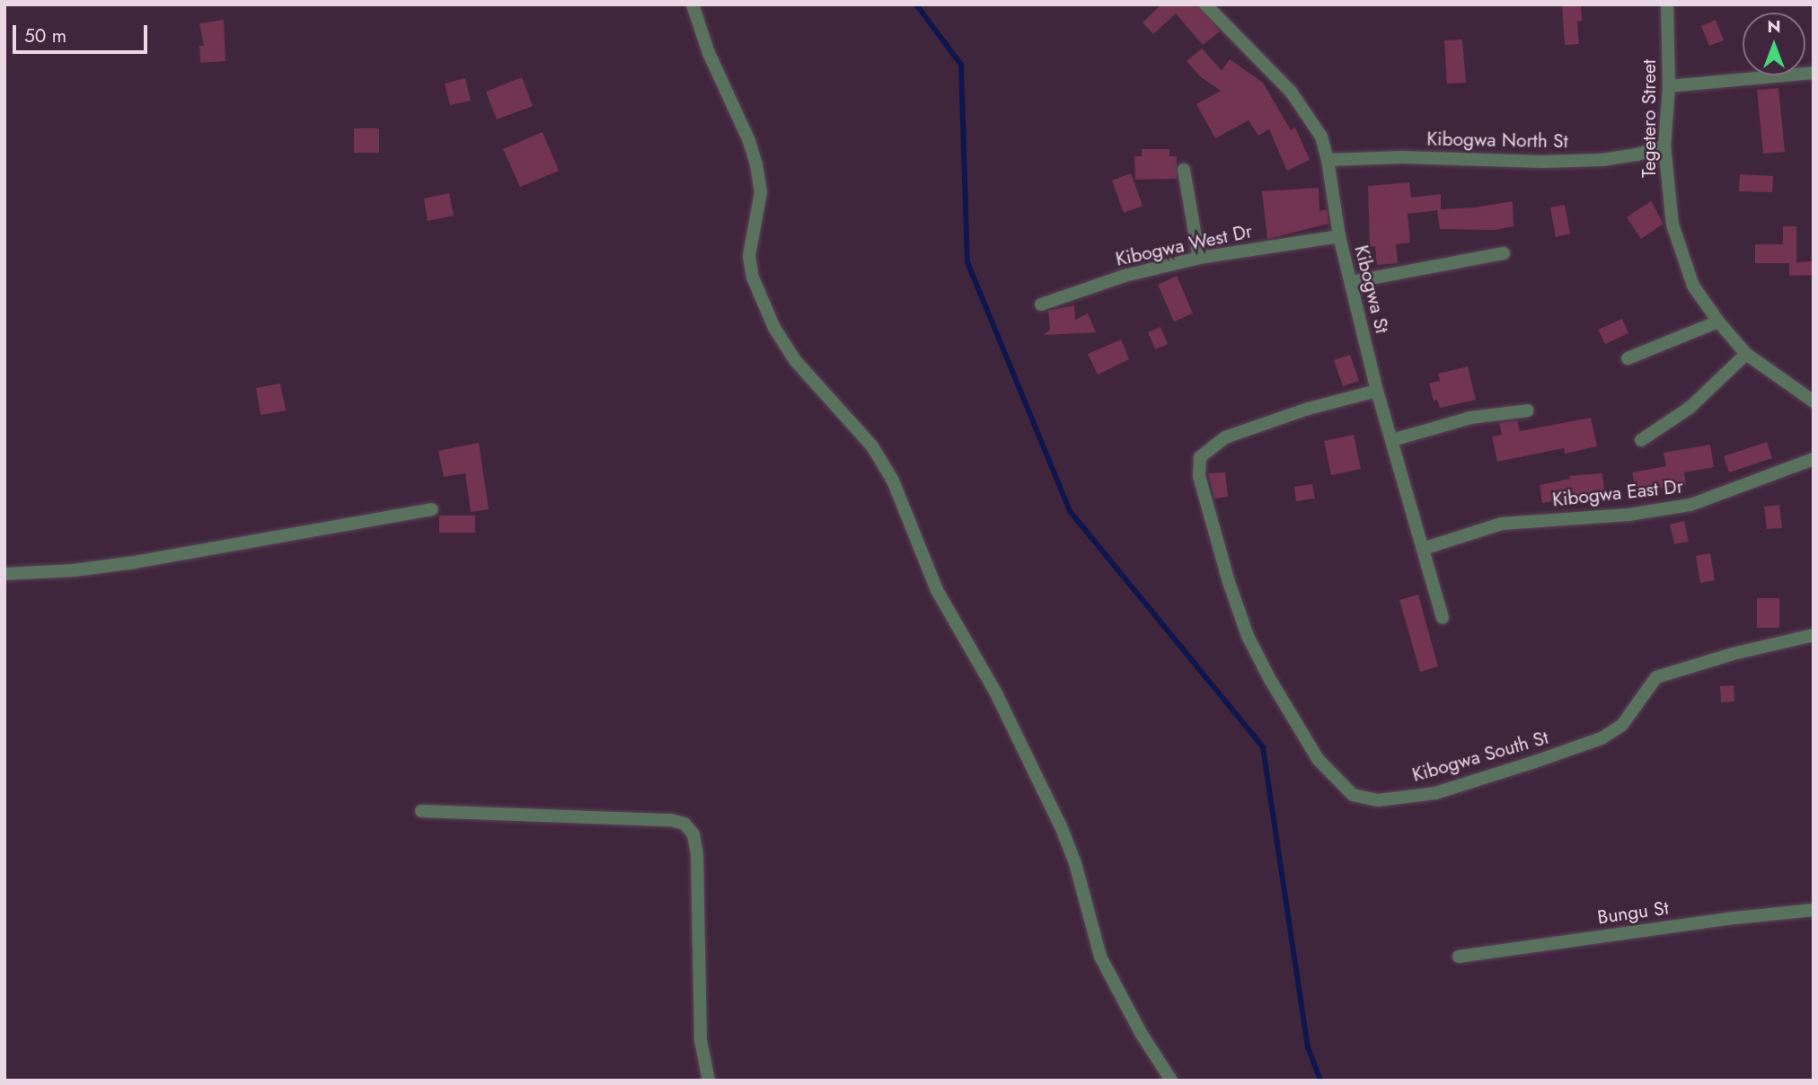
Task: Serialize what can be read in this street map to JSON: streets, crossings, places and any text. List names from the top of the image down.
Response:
{
  "streets": {
    "street": [
      "Tegetero Street",
      "Kibogwa North St",
      "Kibogwa West Dr",
      "Kibogwa St",
      "Kibogwa East Dr",
      "Kibogwa South St",
      "Bungu St"
    ]
  },
  "crossings": [
    ["Tegetero Street", "Kibogwa North St"],
    ["Kibogwa North St", "Kibogwa St"],
    ["Kibogwa West Dr", "Kibogwa St"],
    ["Kibogwa St", "Kibogwa East Dr"],
    ["Kibogwa St", "Kibogwa South St"]
  ],
  "scale_bar": "50 m",
  "north": "top"
}
